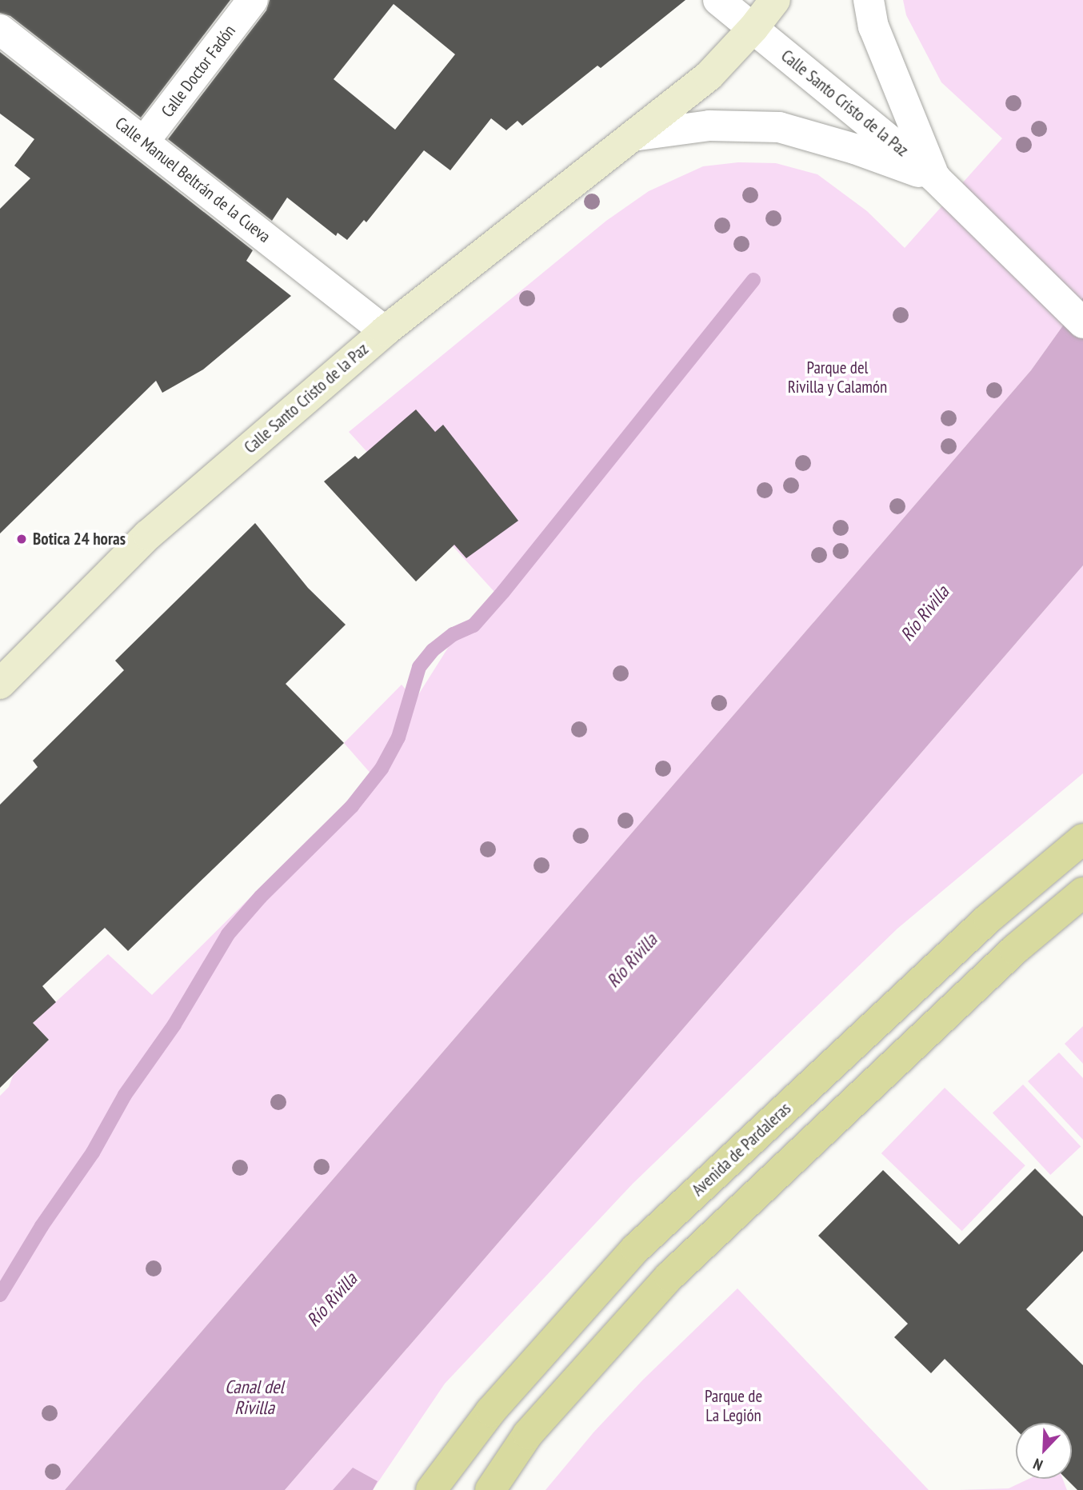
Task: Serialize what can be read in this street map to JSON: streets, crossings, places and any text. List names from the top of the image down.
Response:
{
  "streets": {
    "main road": ["Avenida de Pardaleras"],
    "street": ["Calle Doctor Fadón", "Calle Santo Cristo de la Paz", "Calle Manuel Beltrán de la Cueva"]
  },
  "crossings": [
    ["Calle Doctor Fadón", "Calle Manuel Beltrán de la Cueva"],
    ["Calle Santo Cristo de la Paz", "Calle Manuel Beltrán de la Cueva"]
  ],
  "water": ["Río Rivilla", "Canal del Rivilla"],
  "parks": ["Parque del Rivilla y Calamón", "Parque de La Legión"],
  "places": ["Botica 24 horas"],
  "north": "bottom left"
}
